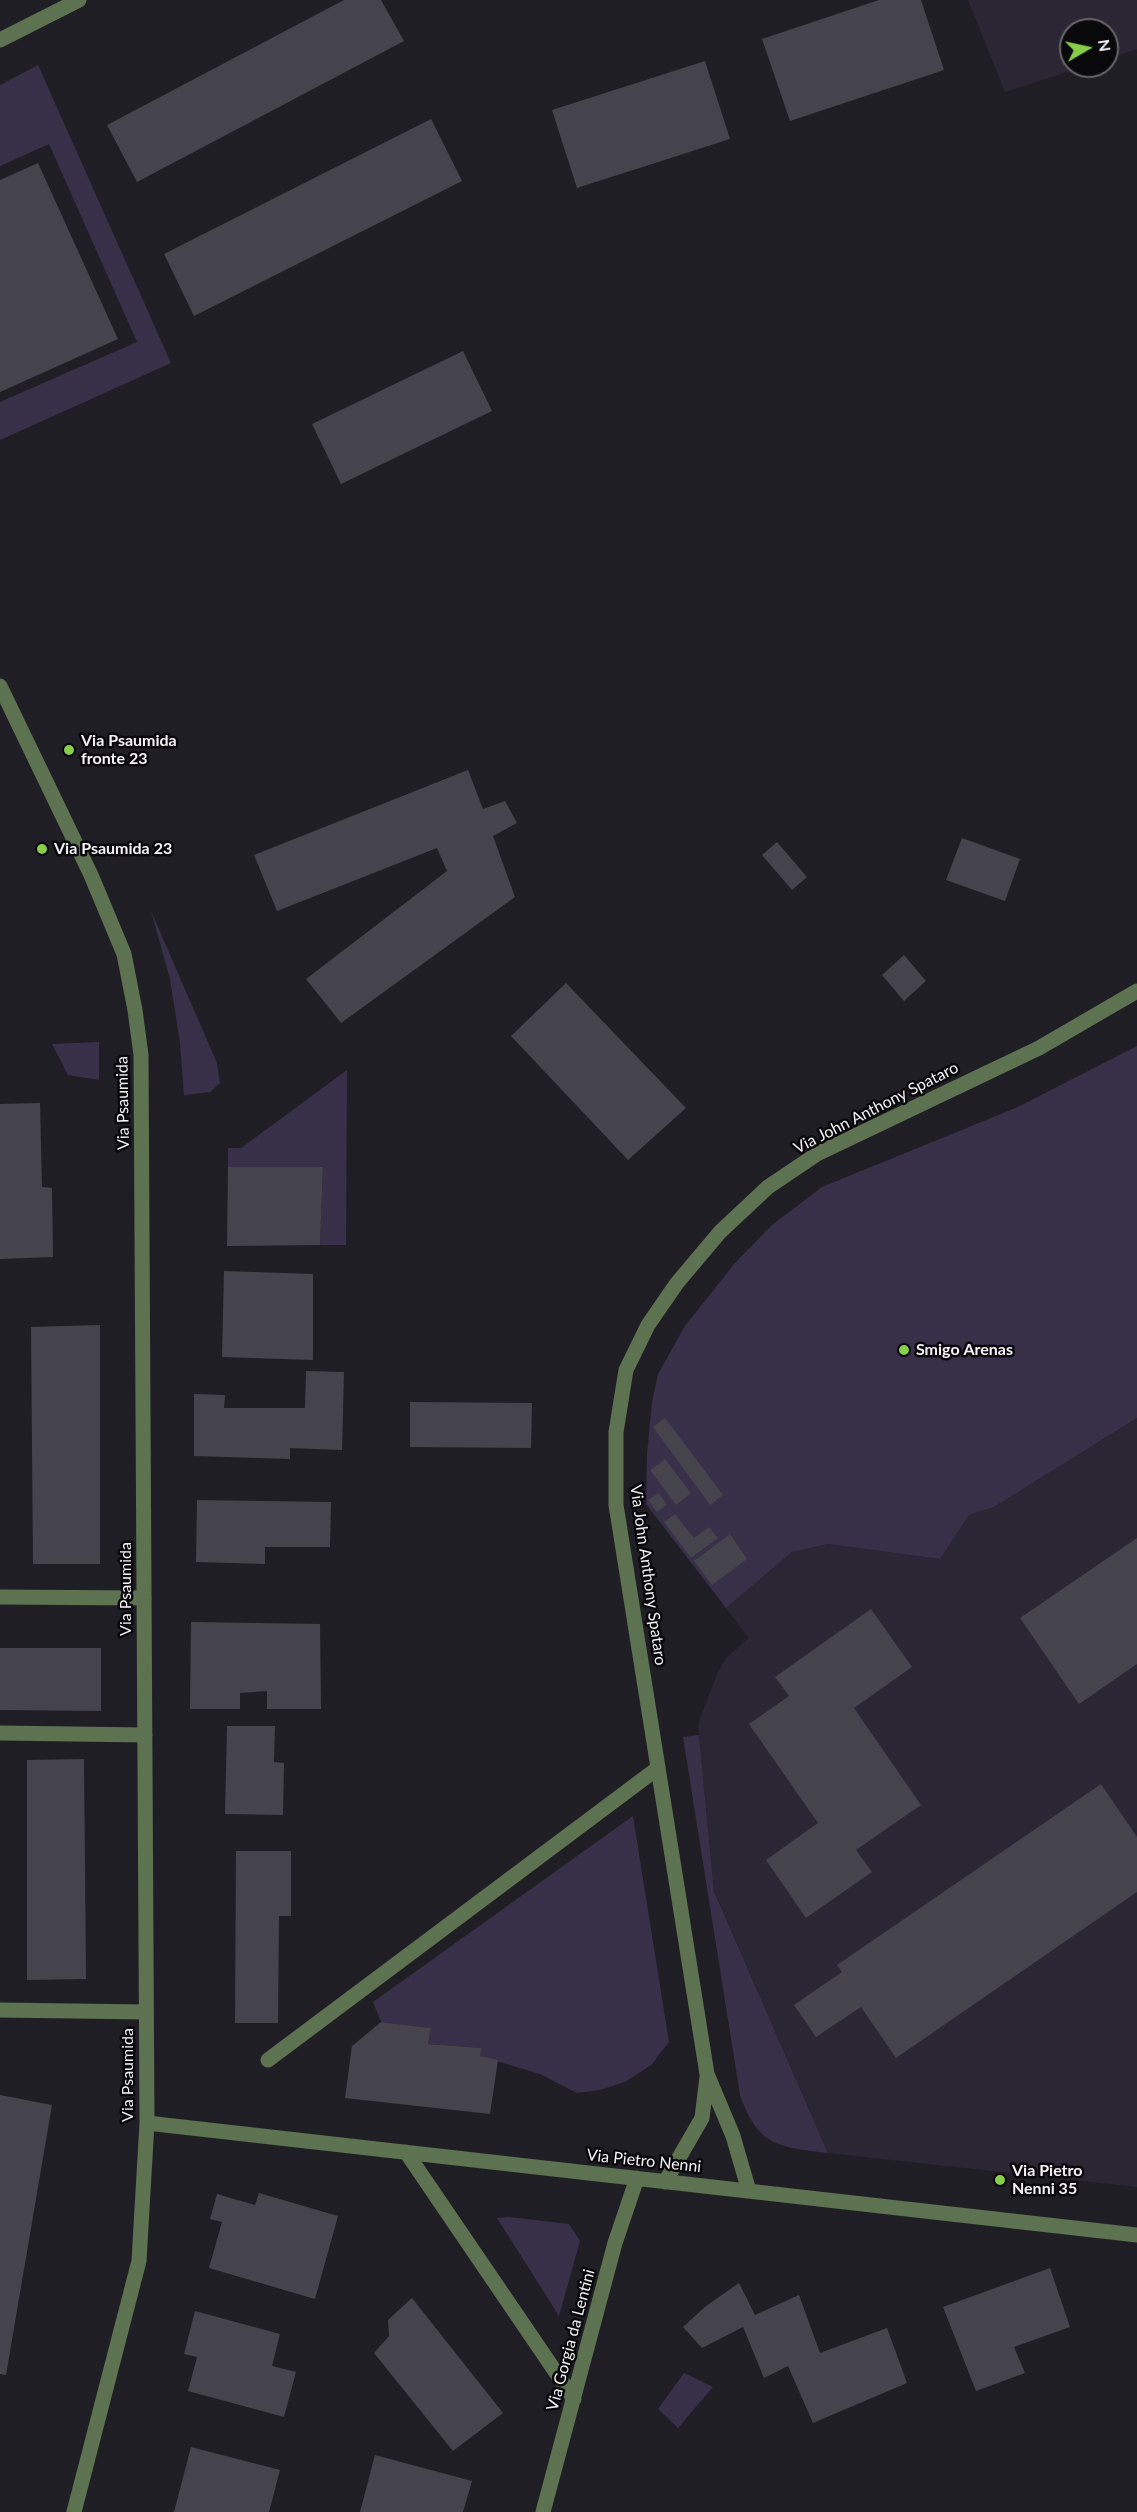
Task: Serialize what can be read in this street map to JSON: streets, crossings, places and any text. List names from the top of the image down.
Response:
{
  "streets": {
    "street": [
      "Via Psaumida",
      "Via John Anthony Spataro",
      "Via Pietro Nenni",
      "Via Gorgia da Lentini"
    ]
  },
  "crossings": [
    ["Via Psaumida", "Via Pietro Nenni"],
    ["Via Pietro Nenni", "Via Gorgia da Lentini"]
  ],
  "places": [
    "Via Psaumida fronte 23",
    "Via Psaumida 23",
    "Smigo Arenas",
    "Via Pietro Nenni 35"
  ],
  "north": "right"
}
